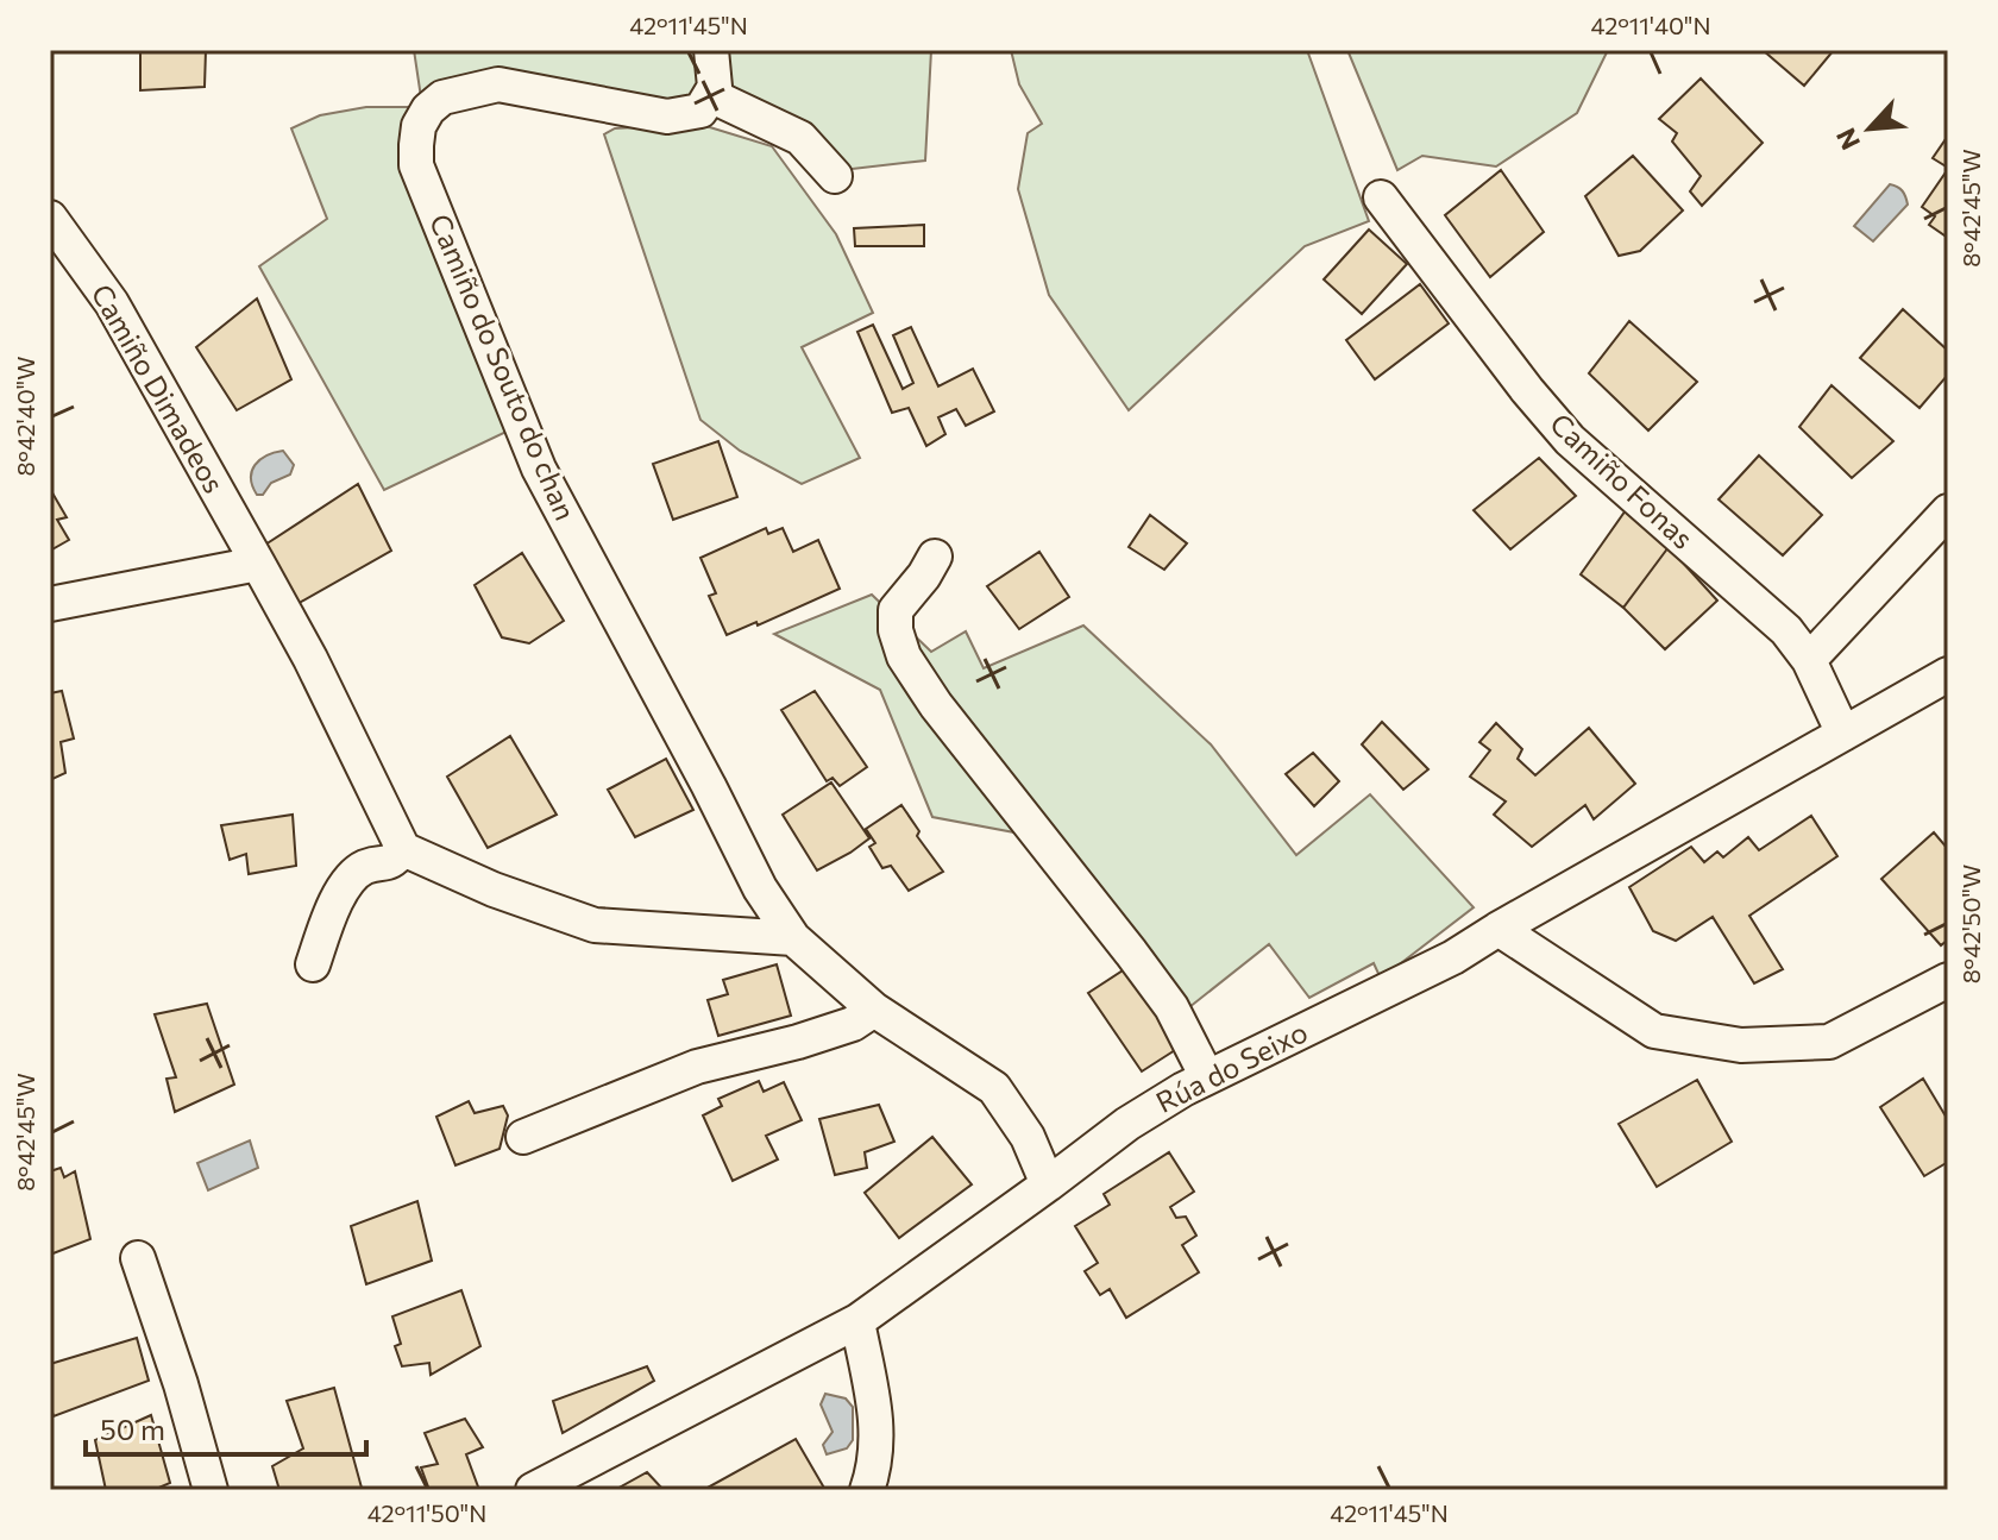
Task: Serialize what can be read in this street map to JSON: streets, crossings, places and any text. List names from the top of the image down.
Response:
{
  "streets": {
    "street": [
      "Camiño do Souto do chan",
      "Camiño Dimadeos",
      "Camiño Fonas",
      "Rúa do Seixo"
    ]
  },
  "crossings": [
    ["Camiño do Souto do chan", "Rúa do Seixo"],
    ["Camiño Fonas", "Rúa do Seixo"]
  ],
  "scale_bar": "50 m",
  "north": "bottom left",
  "coordinates": [
    "42°11'45\"N",
    "42°11'40\"N",
    "8°42'45\"W",
    "8°42'40\"W",
    "8°42'50\"W",
    "42°11'50\"N"
  ]
}
